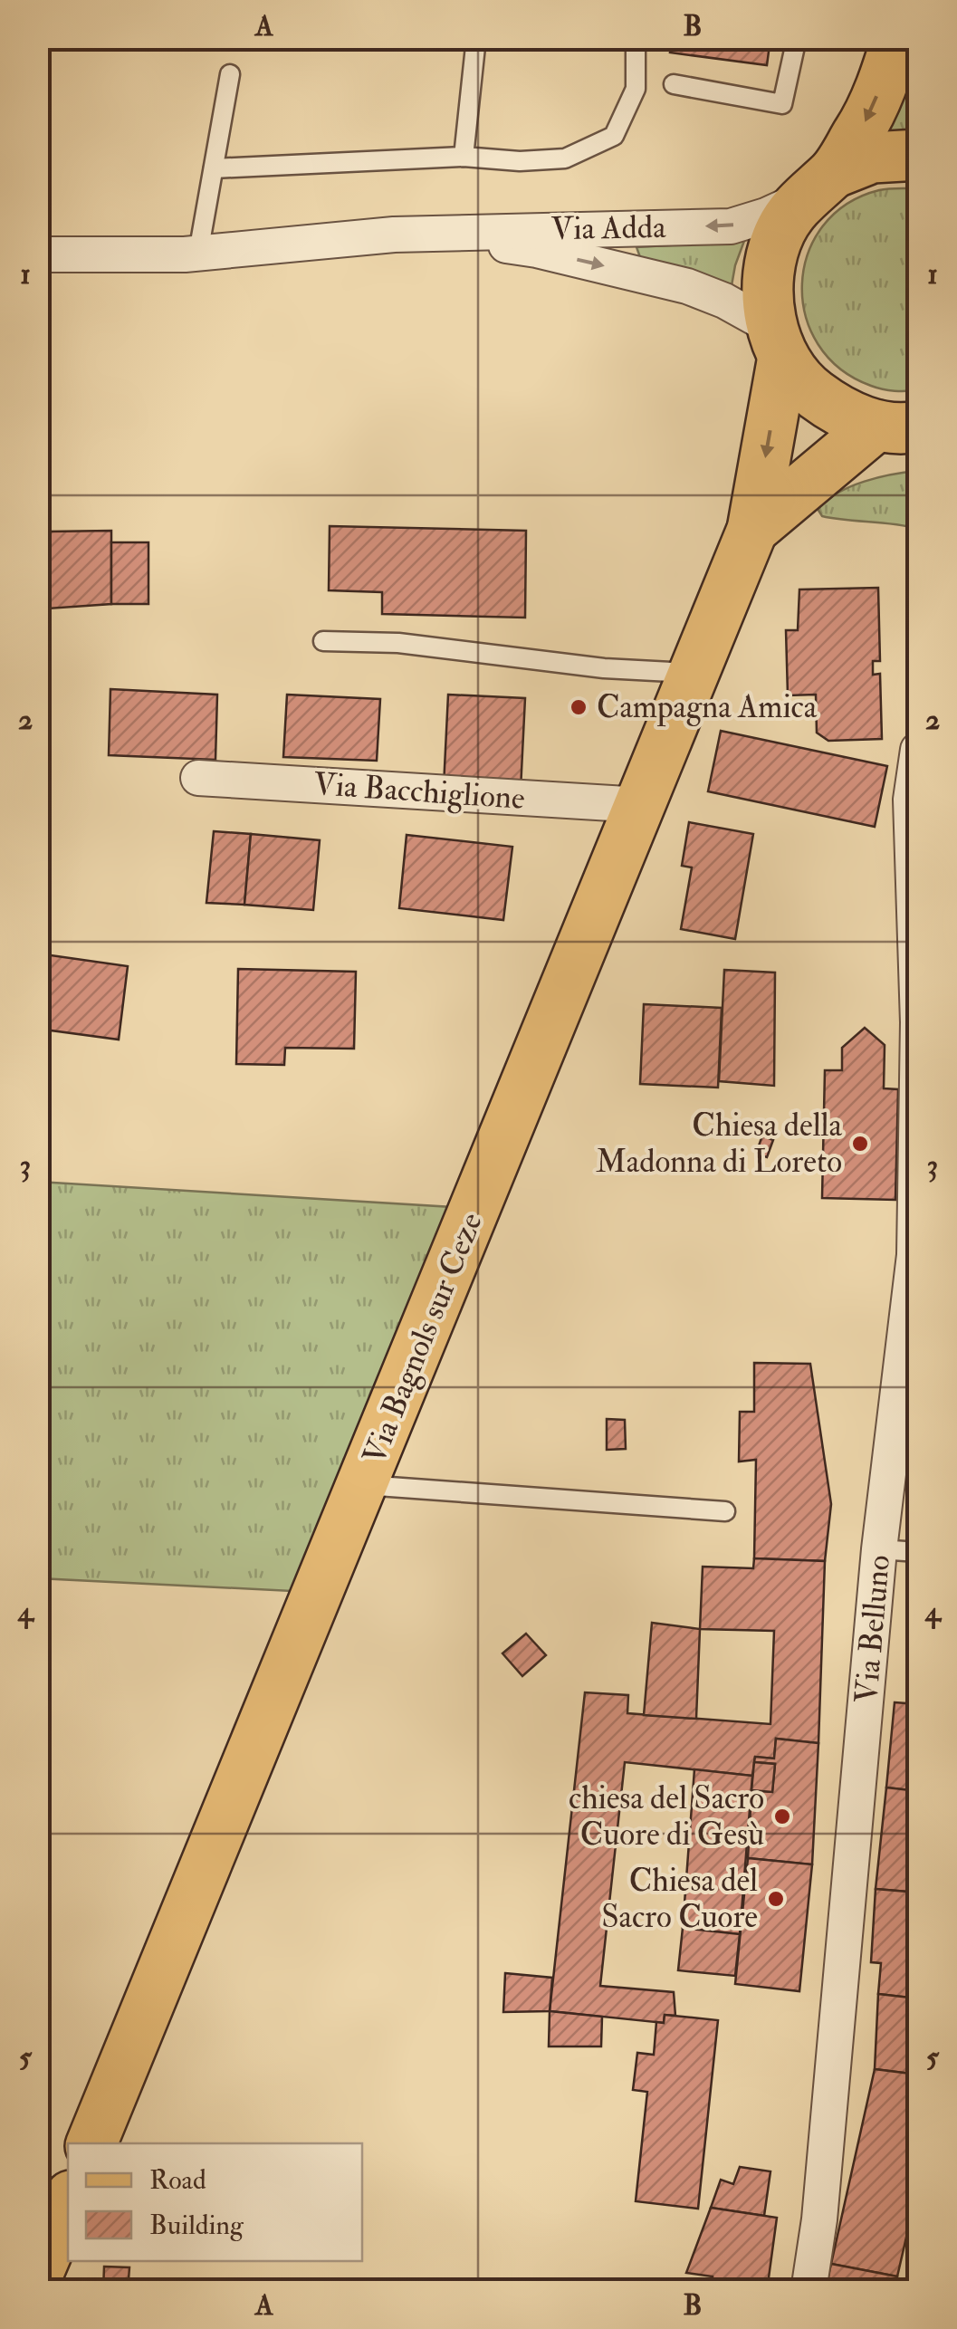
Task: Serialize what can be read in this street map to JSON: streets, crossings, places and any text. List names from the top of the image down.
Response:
{
  "streets": {
    "main road": ["Via Bagnols sur Ceze"],
    "street": ["Via Adda", "Via Bacchiglione", "Via Belluno"]
  },
  "crossings": [
    ["Via Adda", "Via Bagnols sur Ceze"],
    ["Via Bacchiglione", "Via Bagnols sur Ceze"]
  ],
  "places": [
    "Campagna Amica",
    "Chiesa della Madonna di Loreto",
    "chiesa del Sacro Cuore di Gesù",
    "Chiesa del Sacro Cuore"
  ],
  "legend": ["Road", "Building"],
  "grid": {
    "columns": ["A", "B"],
    "rows": [
      "1",
      "2",
      "3",
      "4",
      "5"
    ]
  }
}
